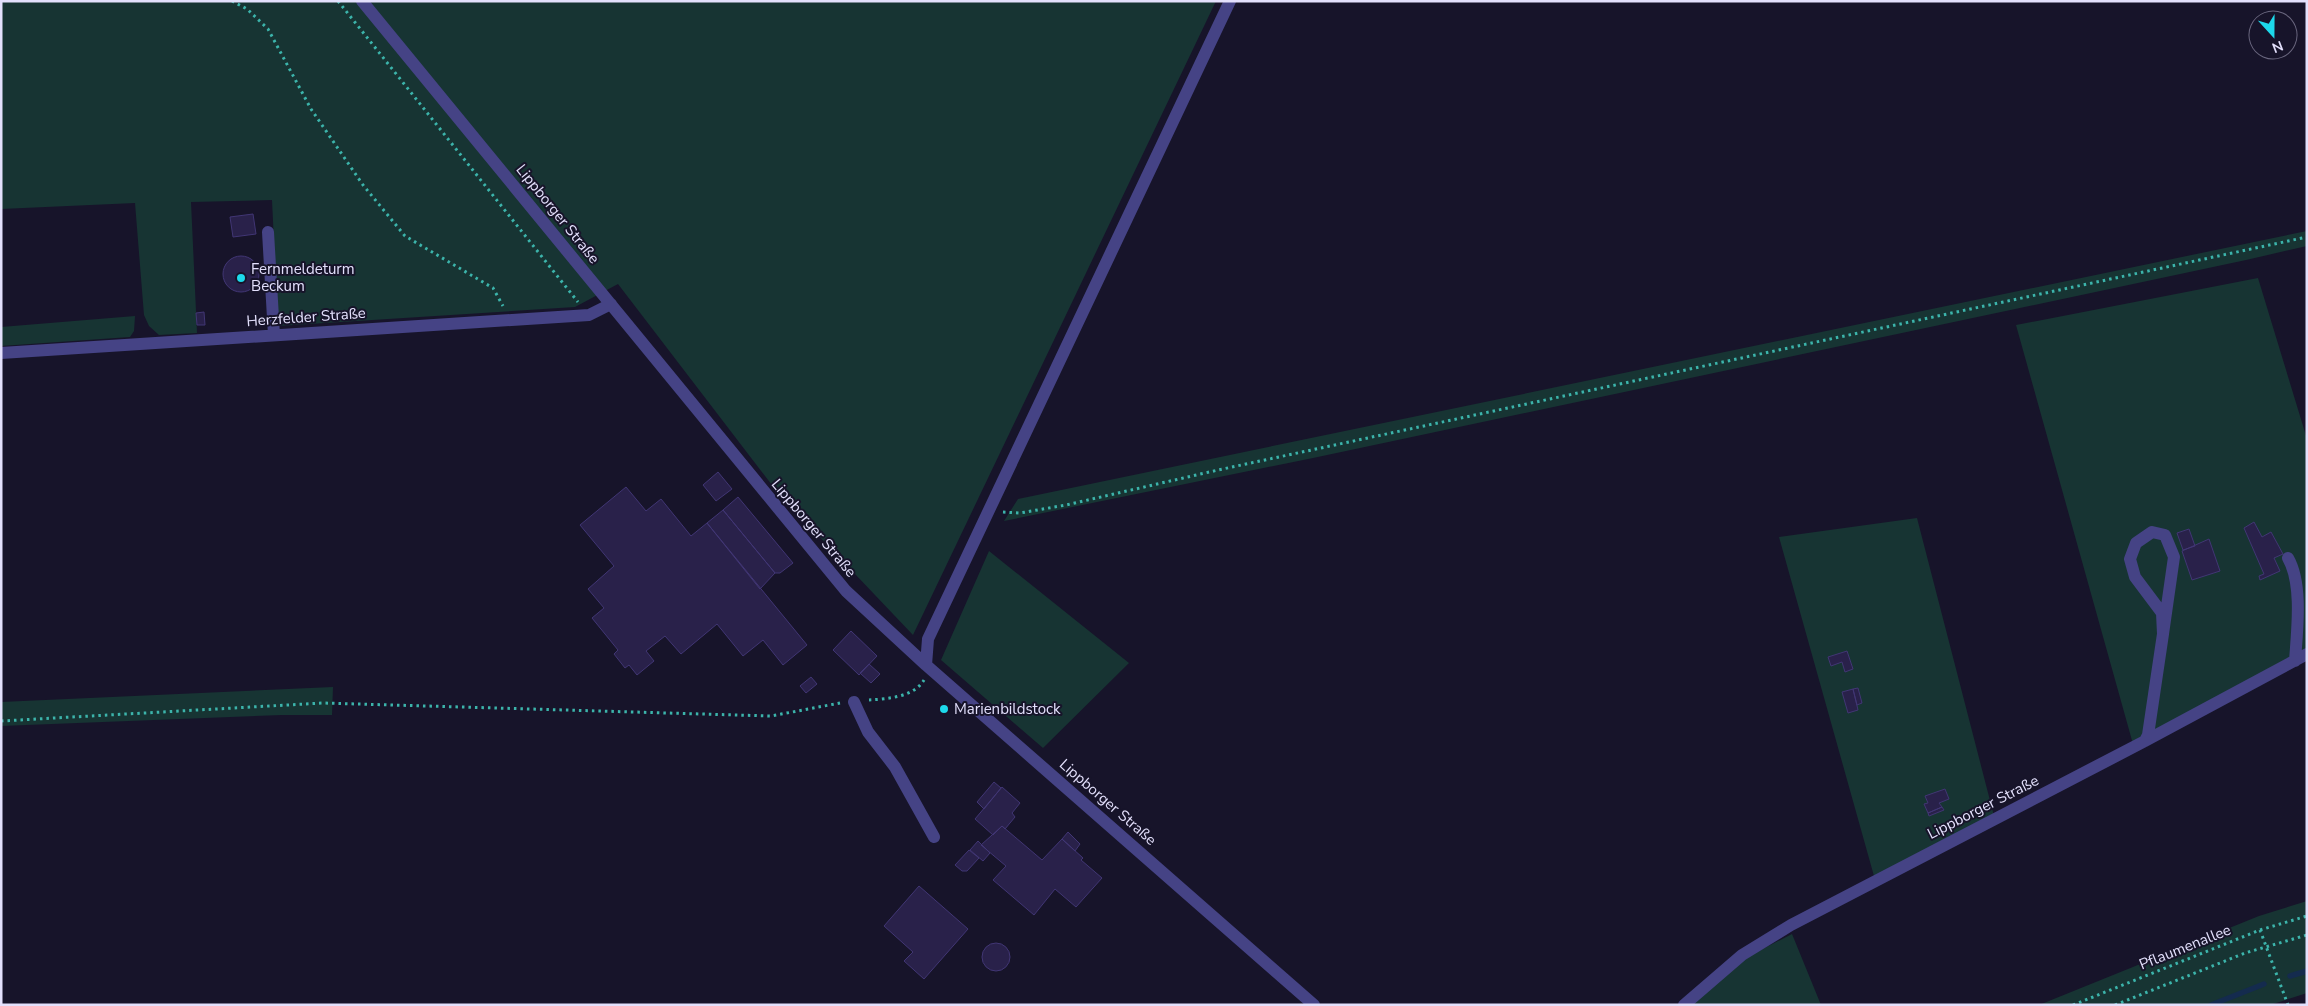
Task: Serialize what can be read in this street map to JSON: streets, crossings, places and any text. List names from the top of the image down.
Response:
{
  "streets": {
    "street": ["Lippborger Straße", "Herzfelder Straße"],
    "path": ["Pflaumenallee"]
  },
  "crossings": [
    ["Lippborger Straße", "Herzfelder Straße"]
  ],
  "places": ["Fernmeldeturm Beckum", "Marienbildstock"],
  "north": "bottom"
}
